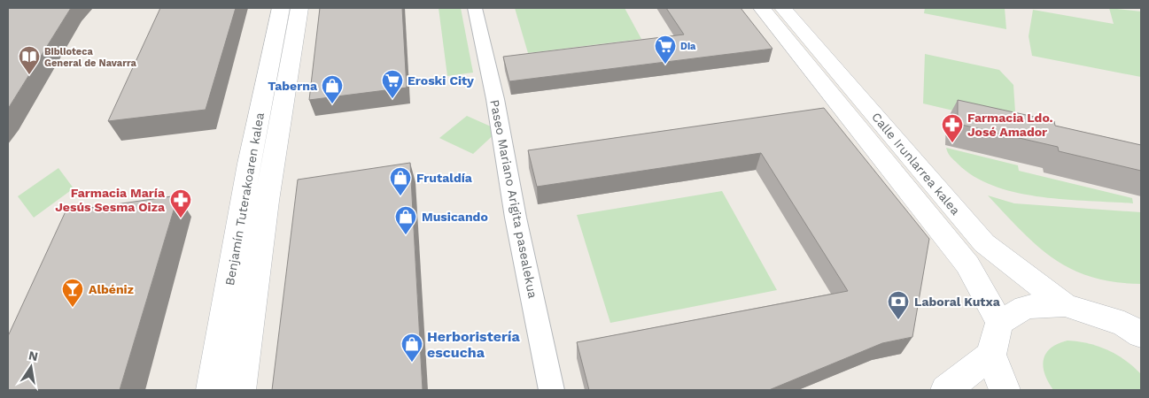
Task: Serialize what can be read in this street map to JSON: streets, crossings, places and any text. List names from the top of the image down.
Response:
{
  "streets": {
    "street": ["Calle Irunlarrea kalea", "Benjamín Tuterakoaren kalea", "Paseo Mariano Arigita pasealekua"]
  },
  "places": {
    "supermarket": ["Dia", "Eroski City"],
    "library": ["Biblioteca General de Navarra"],
    "shop": [
      "Taberna",
      "Frutaldía",
      "Musicando",
      "Herboristería escucha"
    ],
    "pharmacy": ["Farmacia Ldo. José Amador", "Farmacia María Jesús Sesma Oiza"],
    "bar": ["Albéniz"],
    "bank": ["Laboral Kutxa"]
  },
  "north": "top"
}
